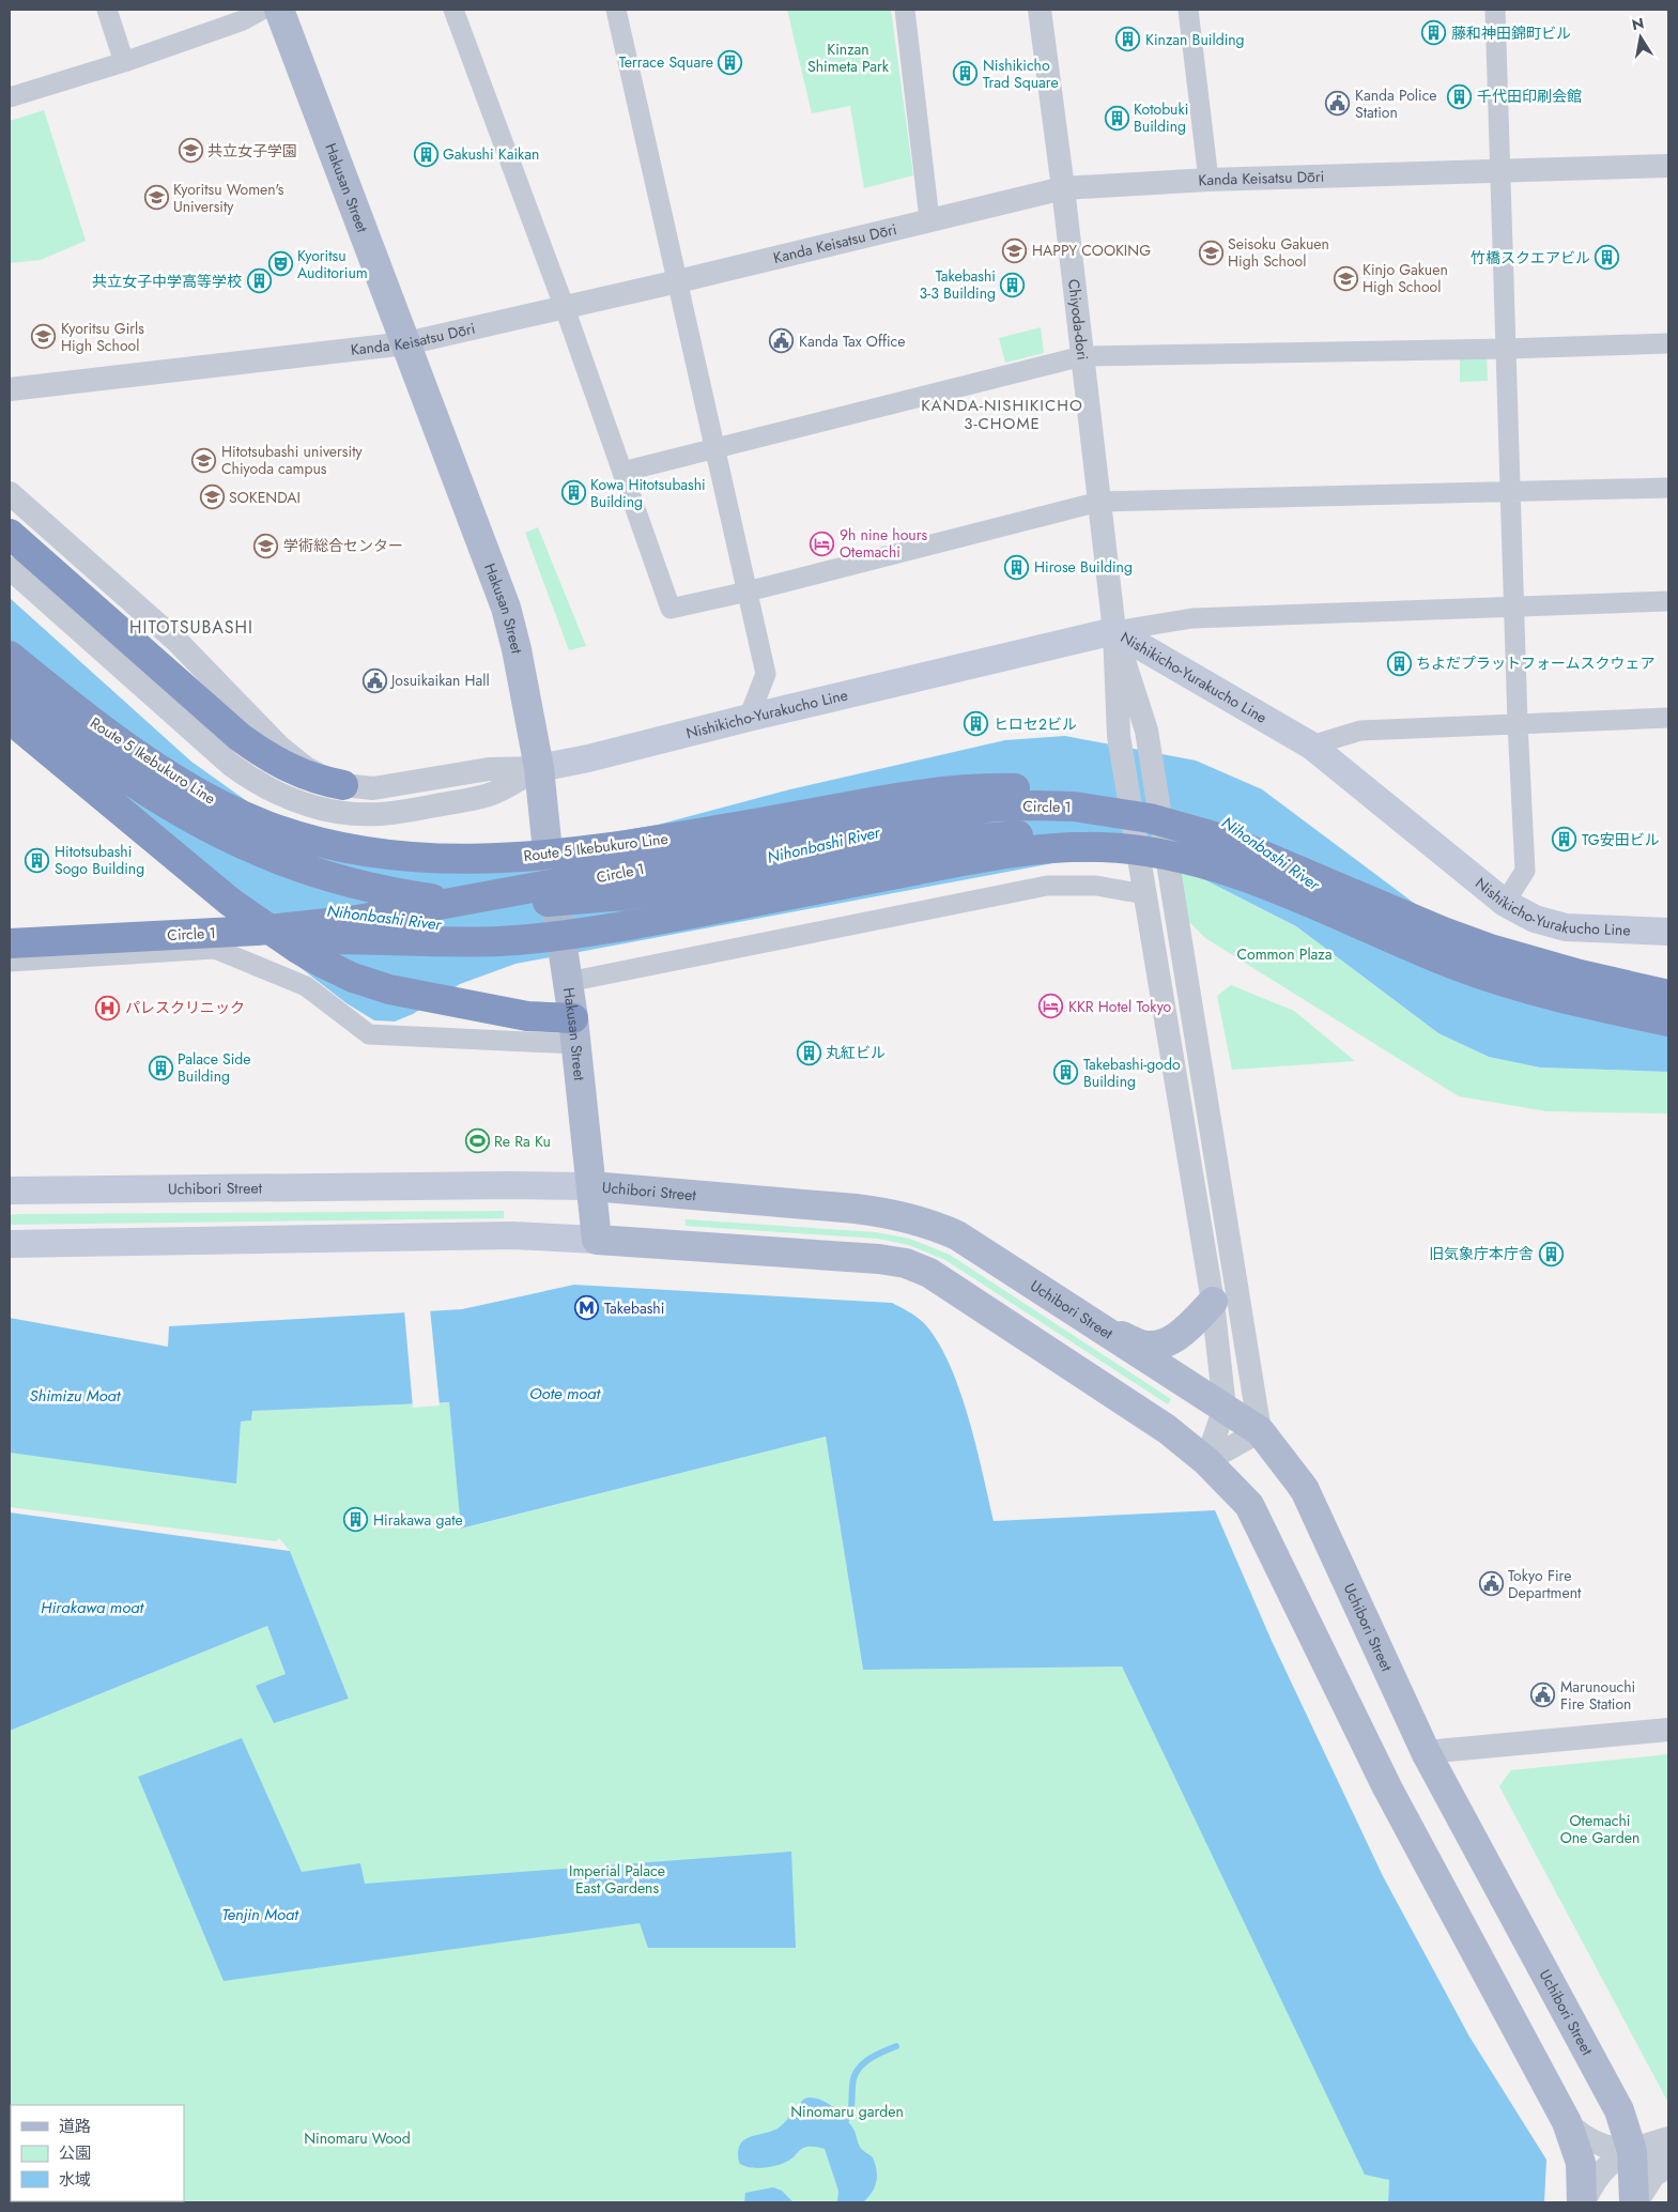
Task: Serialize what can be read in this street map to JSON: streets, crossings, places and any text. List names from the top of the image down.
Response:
{
  "streets": {
    "highway": ["Route 5 Ikebukuro Line", "Circle 1"],
    "main road": ["Hakusan Street", "Nishikicho-Yurakucho Line", "Uchibori Street"],
    "street": ["Kanda Keisatsu Dōri", "Chiyoda-dori"]
  },
  "crossings": [
    ["Kanda Keisatsu Dōri", "Hakusan Street"],
    ["Kanda Keisatsu Dōri", "Chiyoda-dori"],
    ["Hakusan Street", "Nishikicho-Yurakucho Line"],
    ["Hakusan Street", "Uchibori Street"],
    ["Chiyoda-dori", "Nishikicho-Yurakucho Line"],
    ["Route 5 Ikebukuro Line", "Circle 1"]
  ],
  "districts": ["KANDA-NISHIKICHO 3-CHOME", "HITOTSUBASHI"],
  "water": [
    "Nihonbashi River",
    "Oote moat",
    "Shimizu Moat",
    "Hirakawa moat",
    "Tenjin Moat"
  ],
  "parks": [
    "Kinzan Shimeta Park",
    "Common Plaza",
    "Otemachi One Garden",
    "Imperial Palace East Gardens",
    "Ninomaru garden",
    "Ninomaru Wood"
  ],
  "places": {
    "building": [
      "藤和神田錦町ビル",
      "Kinzan Building",
      "Terrace Square",
      "Nishikicho Trad Square",
      "千代田印刷会館",
      "Kotobuki Building",
      "Gakushi Kaikan",
      "竹橋スクエアビル",
      "共立女子中学高等学校",
      "Takebashi 3-3 Building",
      "Kowa Hitotsubashi Building",
      "Hirose Building",
      "ちよだプラットフォームスクウェア",
      "ヒロセ2ビル",
      "TG安田ビル",
      "Hitotsubashi Sogo Building",
      "丸紅ビル",
      "Palace Side Building",
      "Takebashi-godo Building",
      "旧気象庁本庁舎",
      "Hirakawa gate"
    ],
    "public building": [
      "Kanda Police Station",
      "Kanda Tax Office",
      "Josuikaikan Hall",
      "Tokyo Fire Department",
      "Marunouchi Fire Station"
    ],
    "school or university": [
      "共立女子学園",
      "Kyoritsu Women's University",
      "HAPPY COOKING",
      "Seisoku Gakuen High School",
      "Kinjo Gakuen High School",
      "Kyoritsu Girls High School",
      "Hitotsubashi university Chiyoda campus",
      "SOKENDAI",
      "学術総合センター"
    ],
    "theatre": ["Kyoritsu Auditorium"],
    "hotel": ["9h nine hours Otemachi", "KKR Hotel Tokyo"],
    "hospital": ["パレスクリニック"],
    "sports": ["Re Ra Ku"],
    "metro station": ["Takebashi"]
  },
  "legend": ["道路", "公園", "水域"],
  "north": "top"
}
